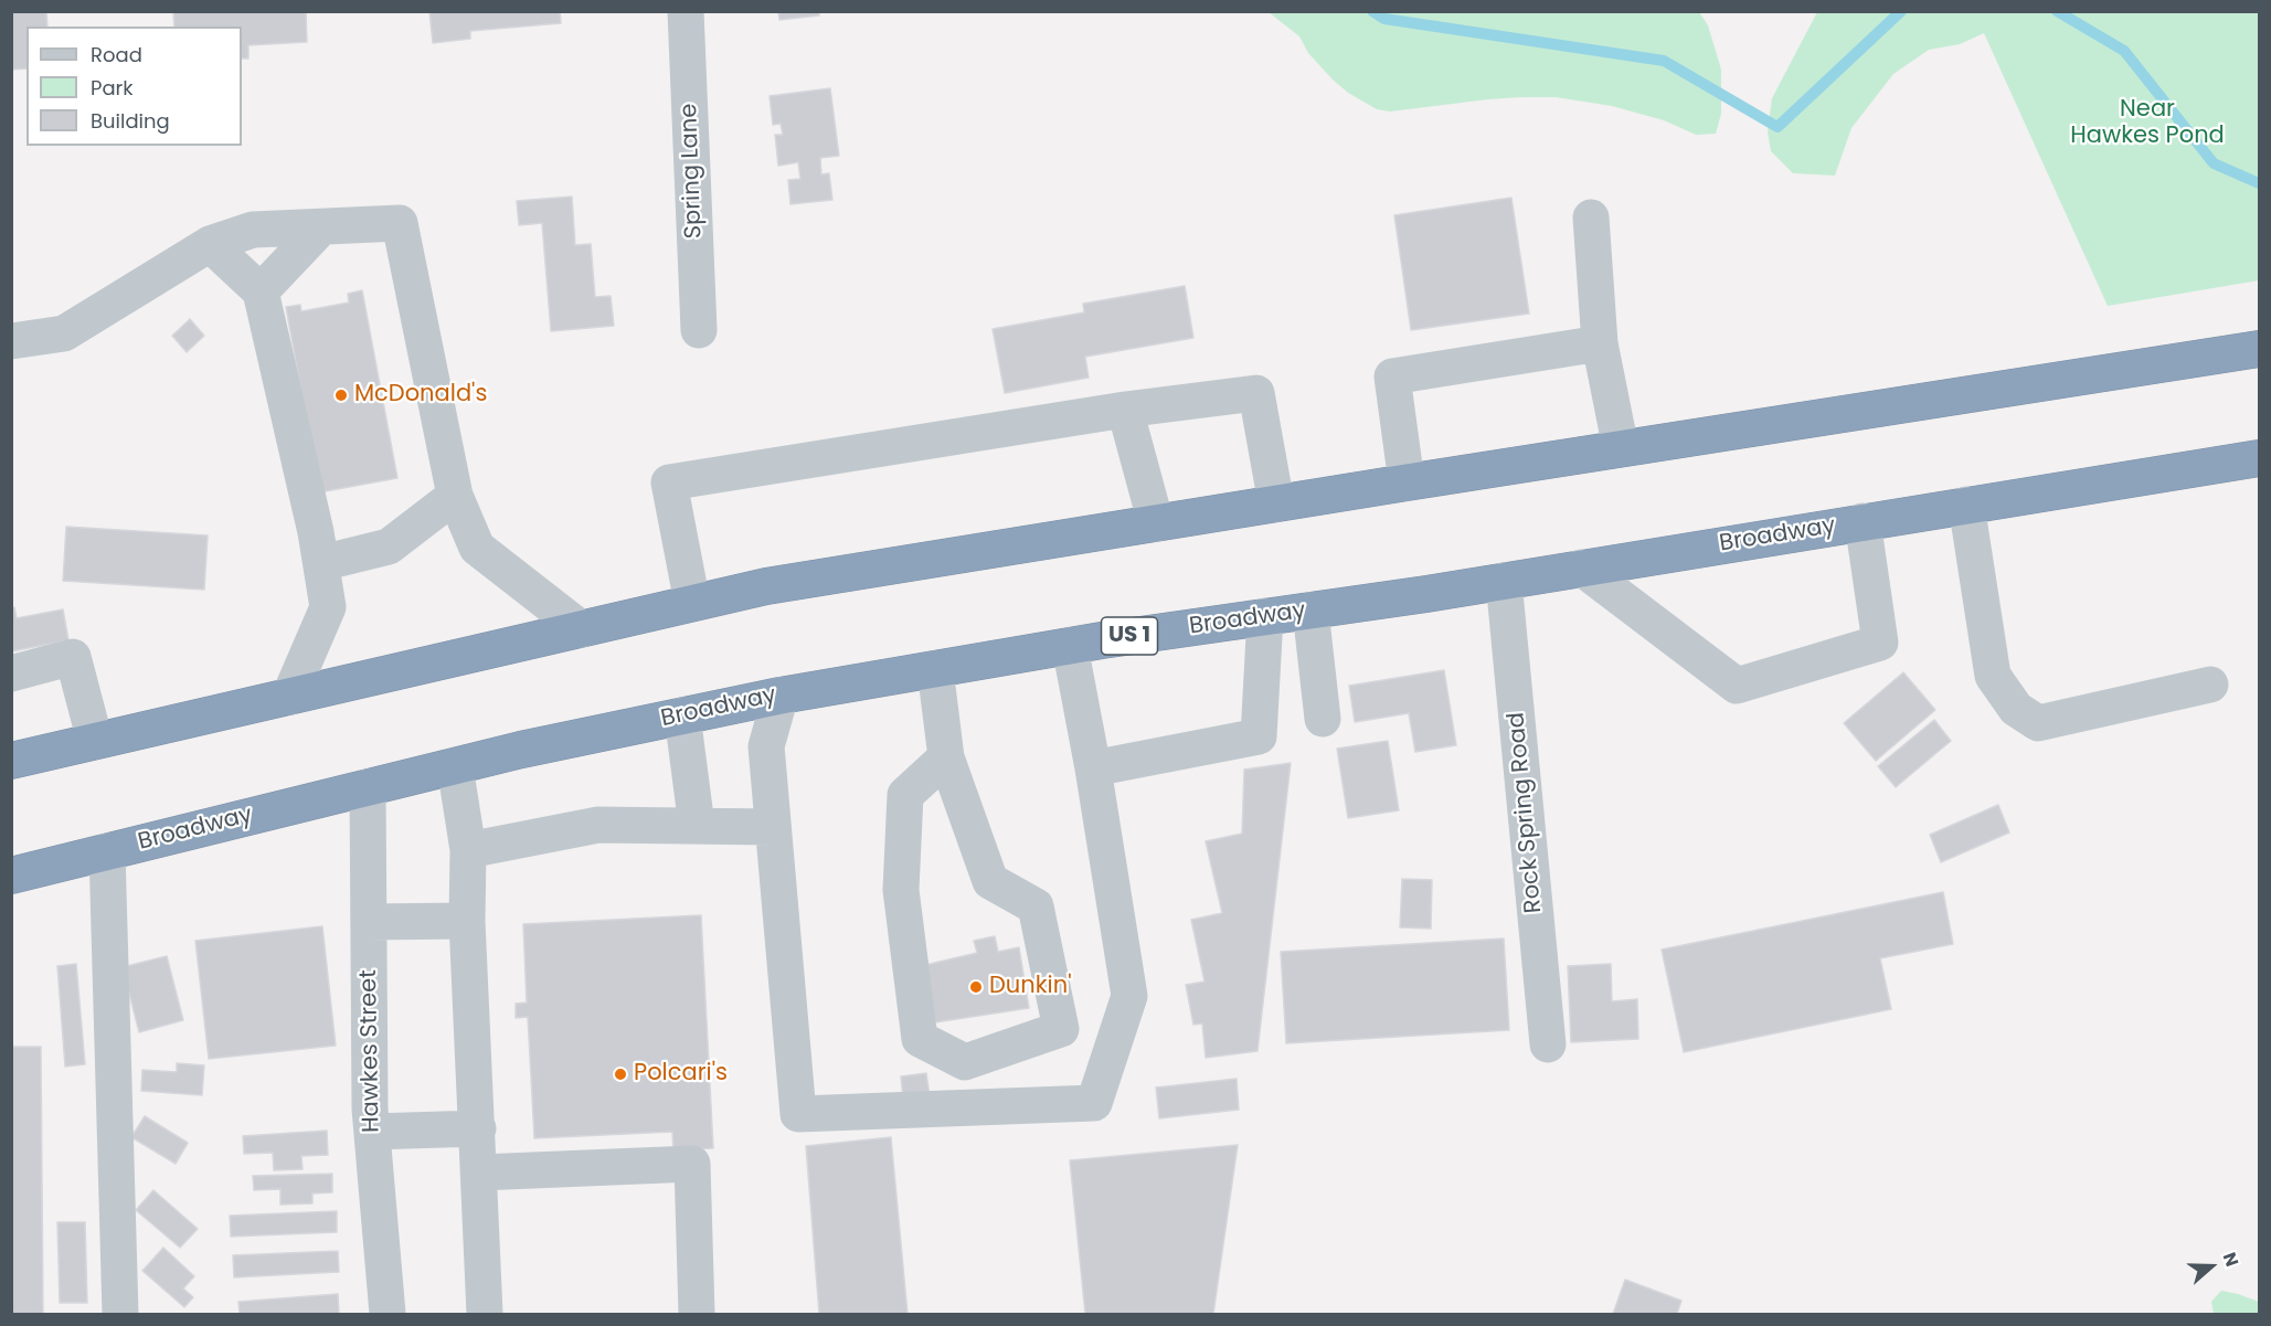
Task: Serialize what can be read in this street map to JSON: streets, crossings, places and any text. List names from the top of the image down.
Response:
{
  "streets": {
    "highway": ["Broadway", "US 1"],
    "street": ["Spring Lane", "Rock Spring Road", "Hawkes Street"]
  },
  "crossings": [
    ["Broadway", "Rock Spring Road"],
    ["Broadway", "Hawkes Street"]
  ],
  "parks": ["Near Hawkes Pond"],
  "places": ["McDonald's", "Dunkin'", "Polcari's"],
  "legend": ["Road", "Park", "Building"],
  "north": "right"
}
